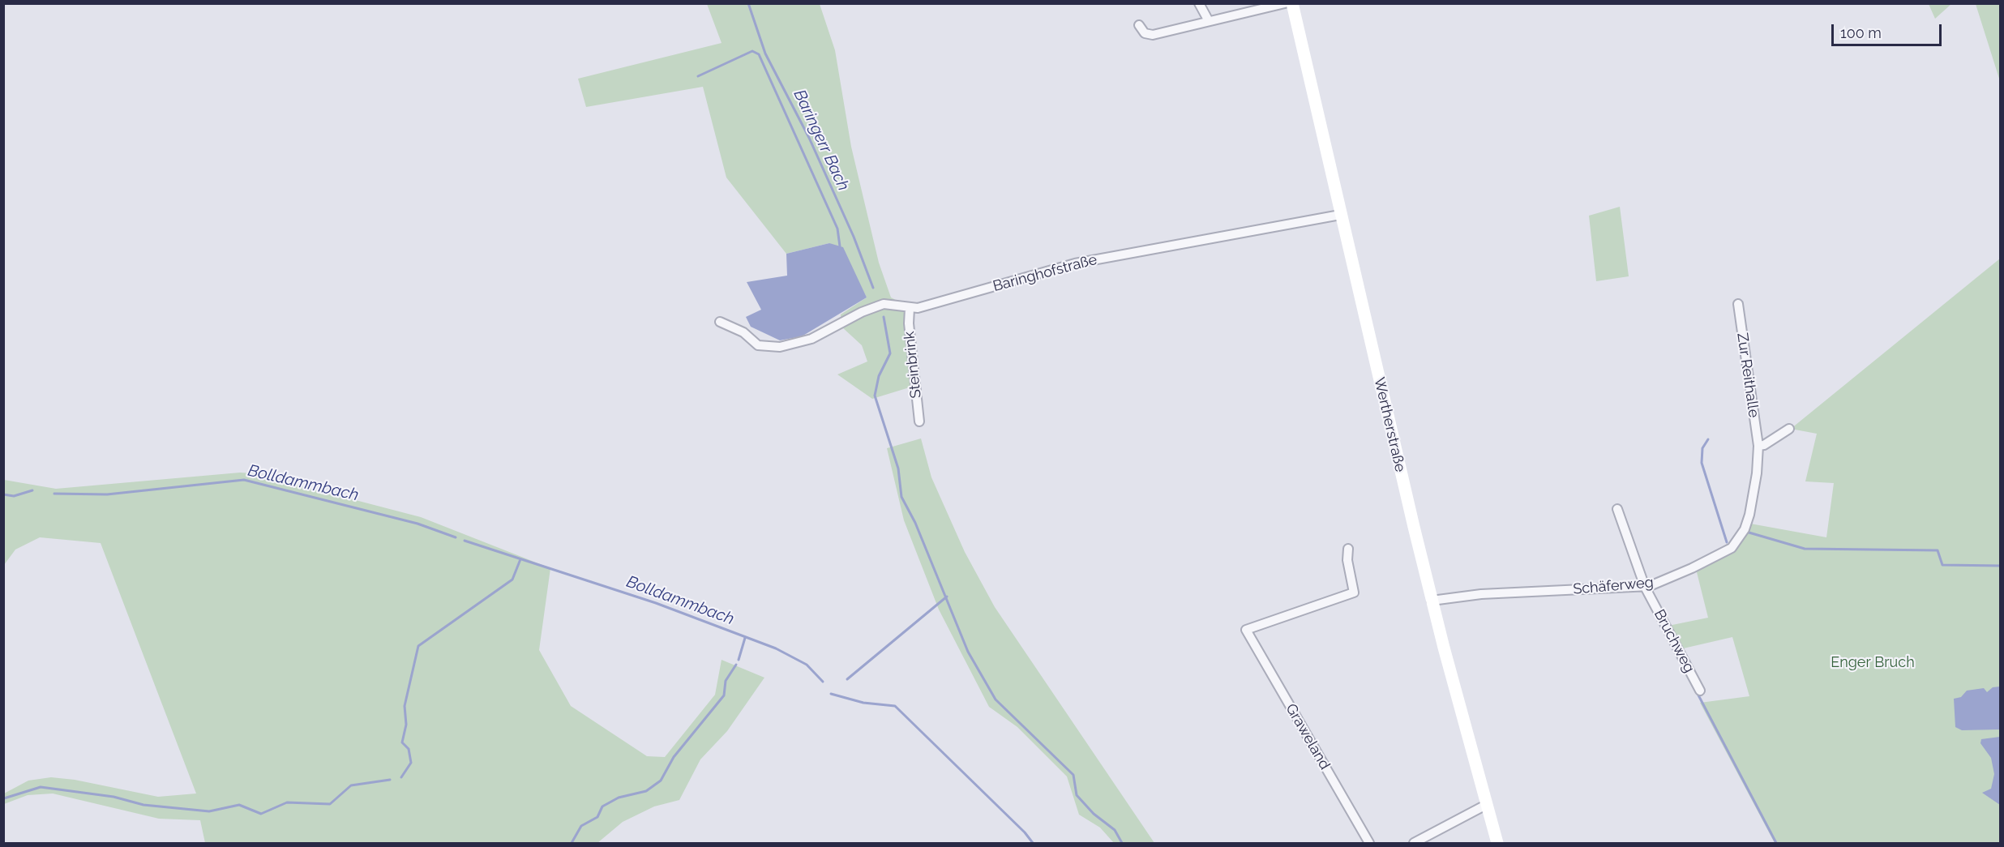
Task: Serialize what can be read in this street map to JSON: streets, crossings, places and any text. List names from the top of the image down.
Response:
{
  "streets": {
    "main road": ["Wertherstraße"],
    "street": [
      "Baringhofstraße",
      "Steinbrink",
      "Zur Reithalle",
      "Schäferweg",
      "Bruchweg",
      "Graweland"
    ]
  },
  "crossings": [
    ["Baringhofstraße", "Steinbrink"],
    ["Baringhofstraße", "Wertherstraße"],
    ["Zur Reithalle", "Schäferweg"],
    ["Wertherstraße", "Schäferweg"],
    ["Schäferweg", "Bruchweg"]
  ],
  "water": ["Baringerr Bach", "Bolldammbach"],
  "parks": ["Enger Bruch"],
  "scale_bar": "100 m"
}
